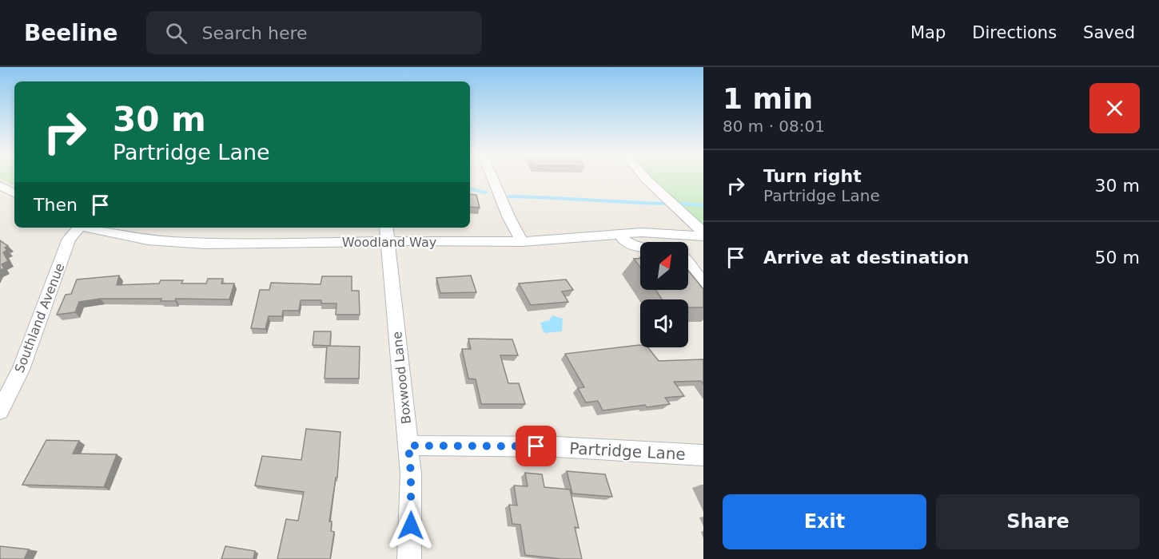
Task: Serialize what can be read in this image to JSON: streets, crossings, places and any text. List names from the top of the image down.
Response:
{
  "streets": {
    "street": [
      "Woodland Way",
      "Southland Avenue",
      "Boxwood Lane",
      "Partridge Lane"
    ]
  },
  "crossings": [
    ["Woodland Way", "Boxwood Lane"],
    ["Boxwood Lane", "Partridge Lane"]
  ],
  "north": "top right",
  "page": {
    "header": "Beeline",
    "search": "Search here",
    "nav": ["Map", "Directions", "Saved"],
    "heading": ["1 min", "80 m · 08:01"],
    "turn": ["30 m", "Partridge Lane"],
    "list": [
      {
        "name": "Turn right",
        "note": "Partridge Lane",
        "value": "30 m"
      },
      {
        "name": "Arrive at destination",
        "value": "50 m"
      }
    ],
    "then": "Then",
    "buttons": ["Exit", "Share"]
  }
}
